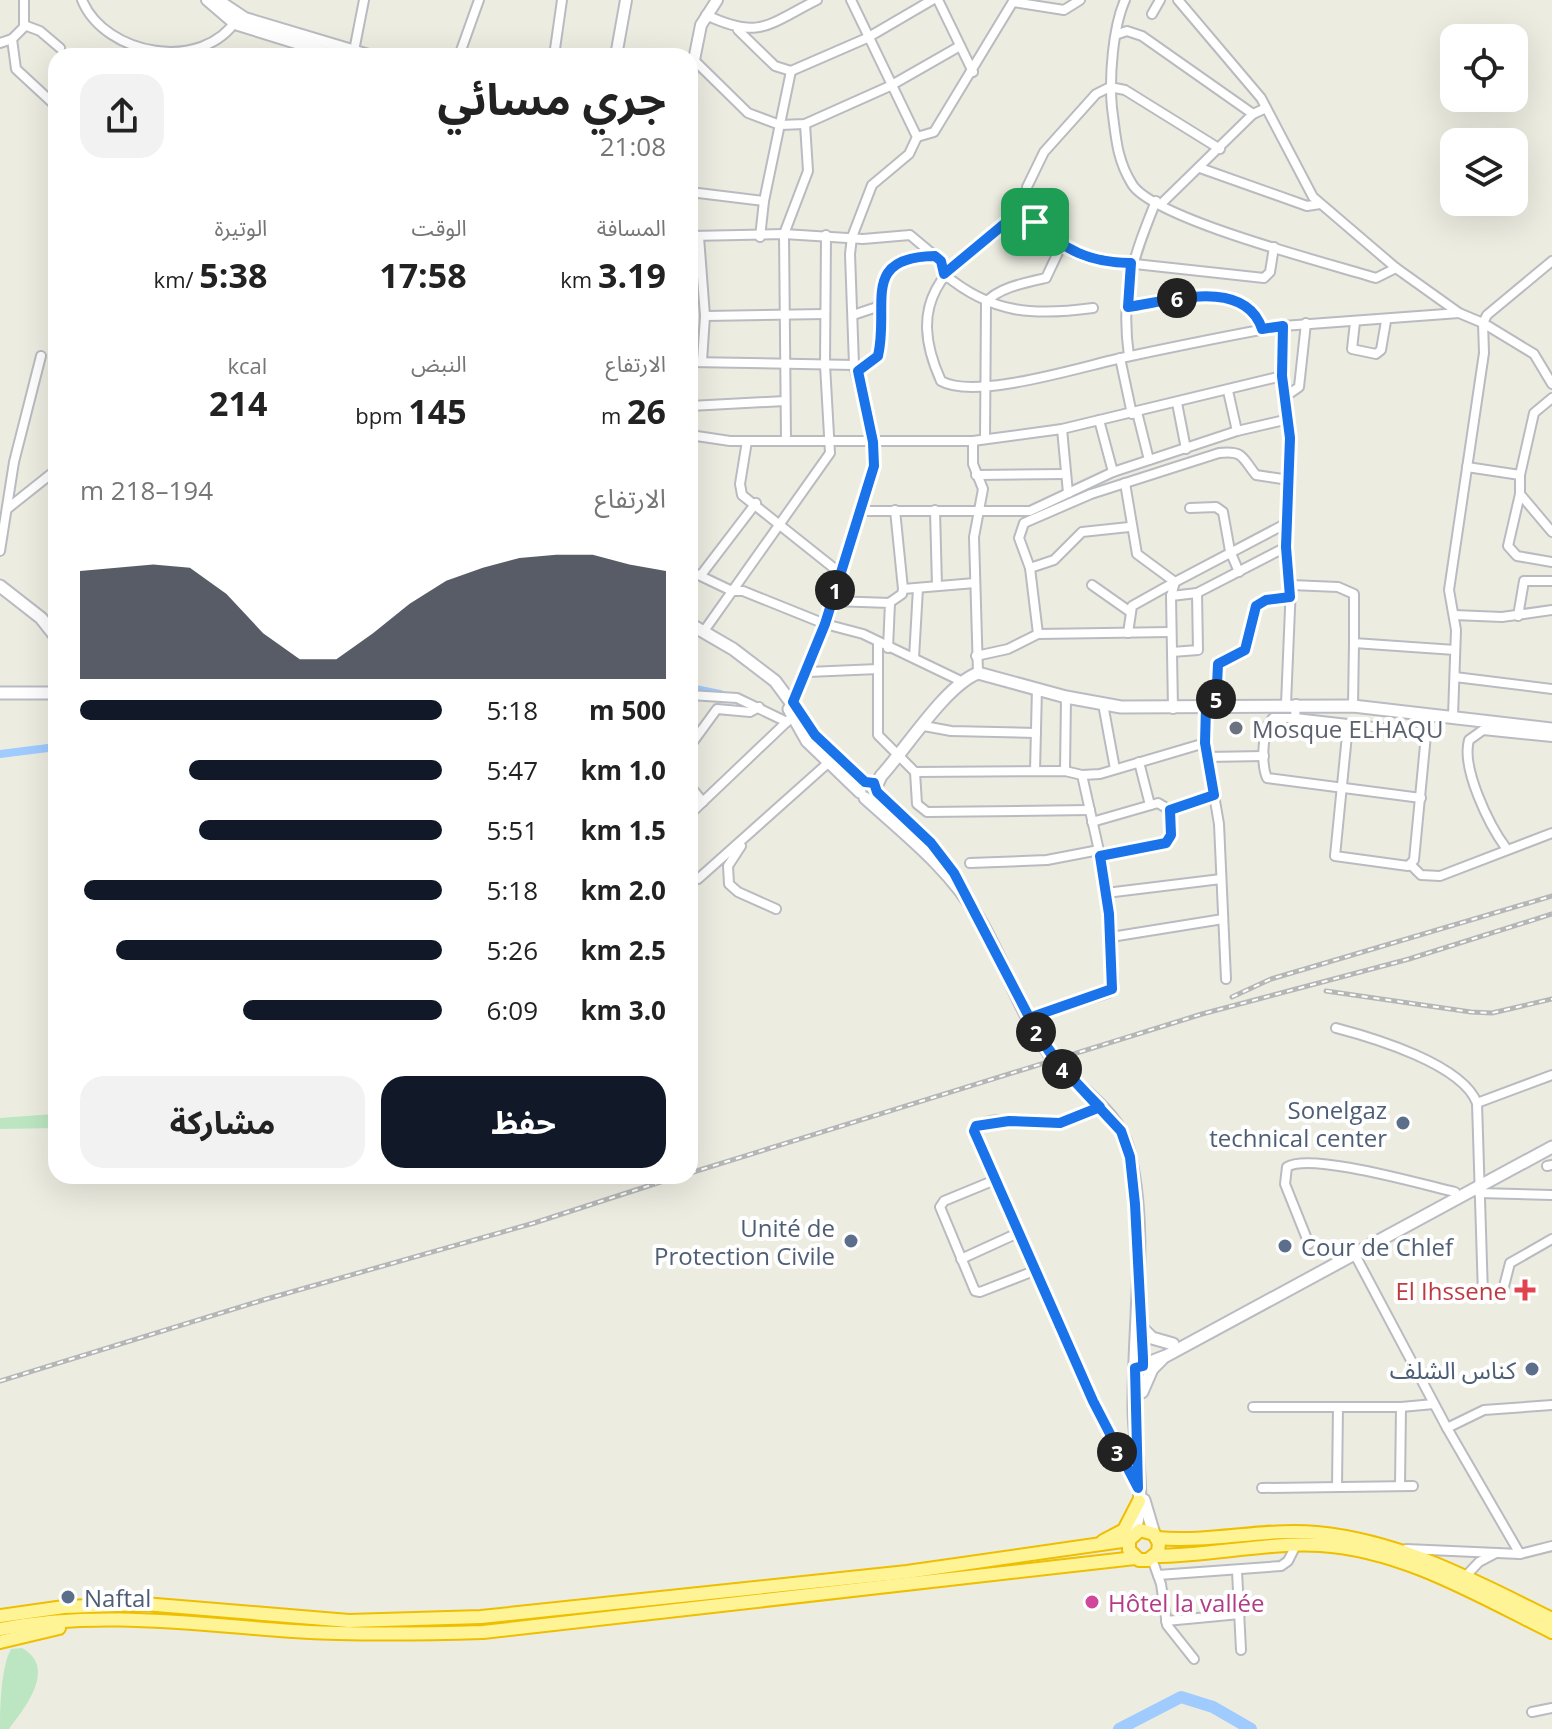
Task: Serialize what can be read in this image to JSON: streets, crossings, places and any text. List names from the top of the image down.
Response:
{
  "places": {
    "other": [
      "Mosque ELHAQU",
      "Sonelgaz technical center",
      "Unité de Protection Civile",
      "Cour de Chlef",
      "كناس الشلف",
      "Naftal",
      "Hôtel la vallée"
    ],
    "health": ["El Ihssene"]
  },
  "page": {
    "heading": ["جري مسائي", "21:08"],
    "stats": [
      ["المسافة", "3.19 km"],
      ["الوقت", "17:58"],
      ["الوتيرة", "5:38 /km"],
      ["الارتفاع", "26 m"],
      ["النبض", "145 bpm"],
      ["kcal", "214"]
    ],
    "pins": [
      "6",
      "1",
      "5",
      "2",
      "4",
      "3"
    ],
    "chart": ["الارتفاع", "194–218 m"],
    "list": [
      {
        "name": "500 m",
        "note": "5:18"
      },
      {
        "name": "1.0 km",
        "note": "5:47"
      },
      {
        "name": "1.5 km",
        "note": "5:51"
      },
      {
        "name": "2.0 km",
        "note": "5:18"
      },
      {
        "name": "2.5 km",
        "note": "5:26"
      },
      {
        "name": "3.0 km",
        "note": "6:09"
      }
    ],
    "buttons": ["حفظ", "مشاركة"]
  }
}
